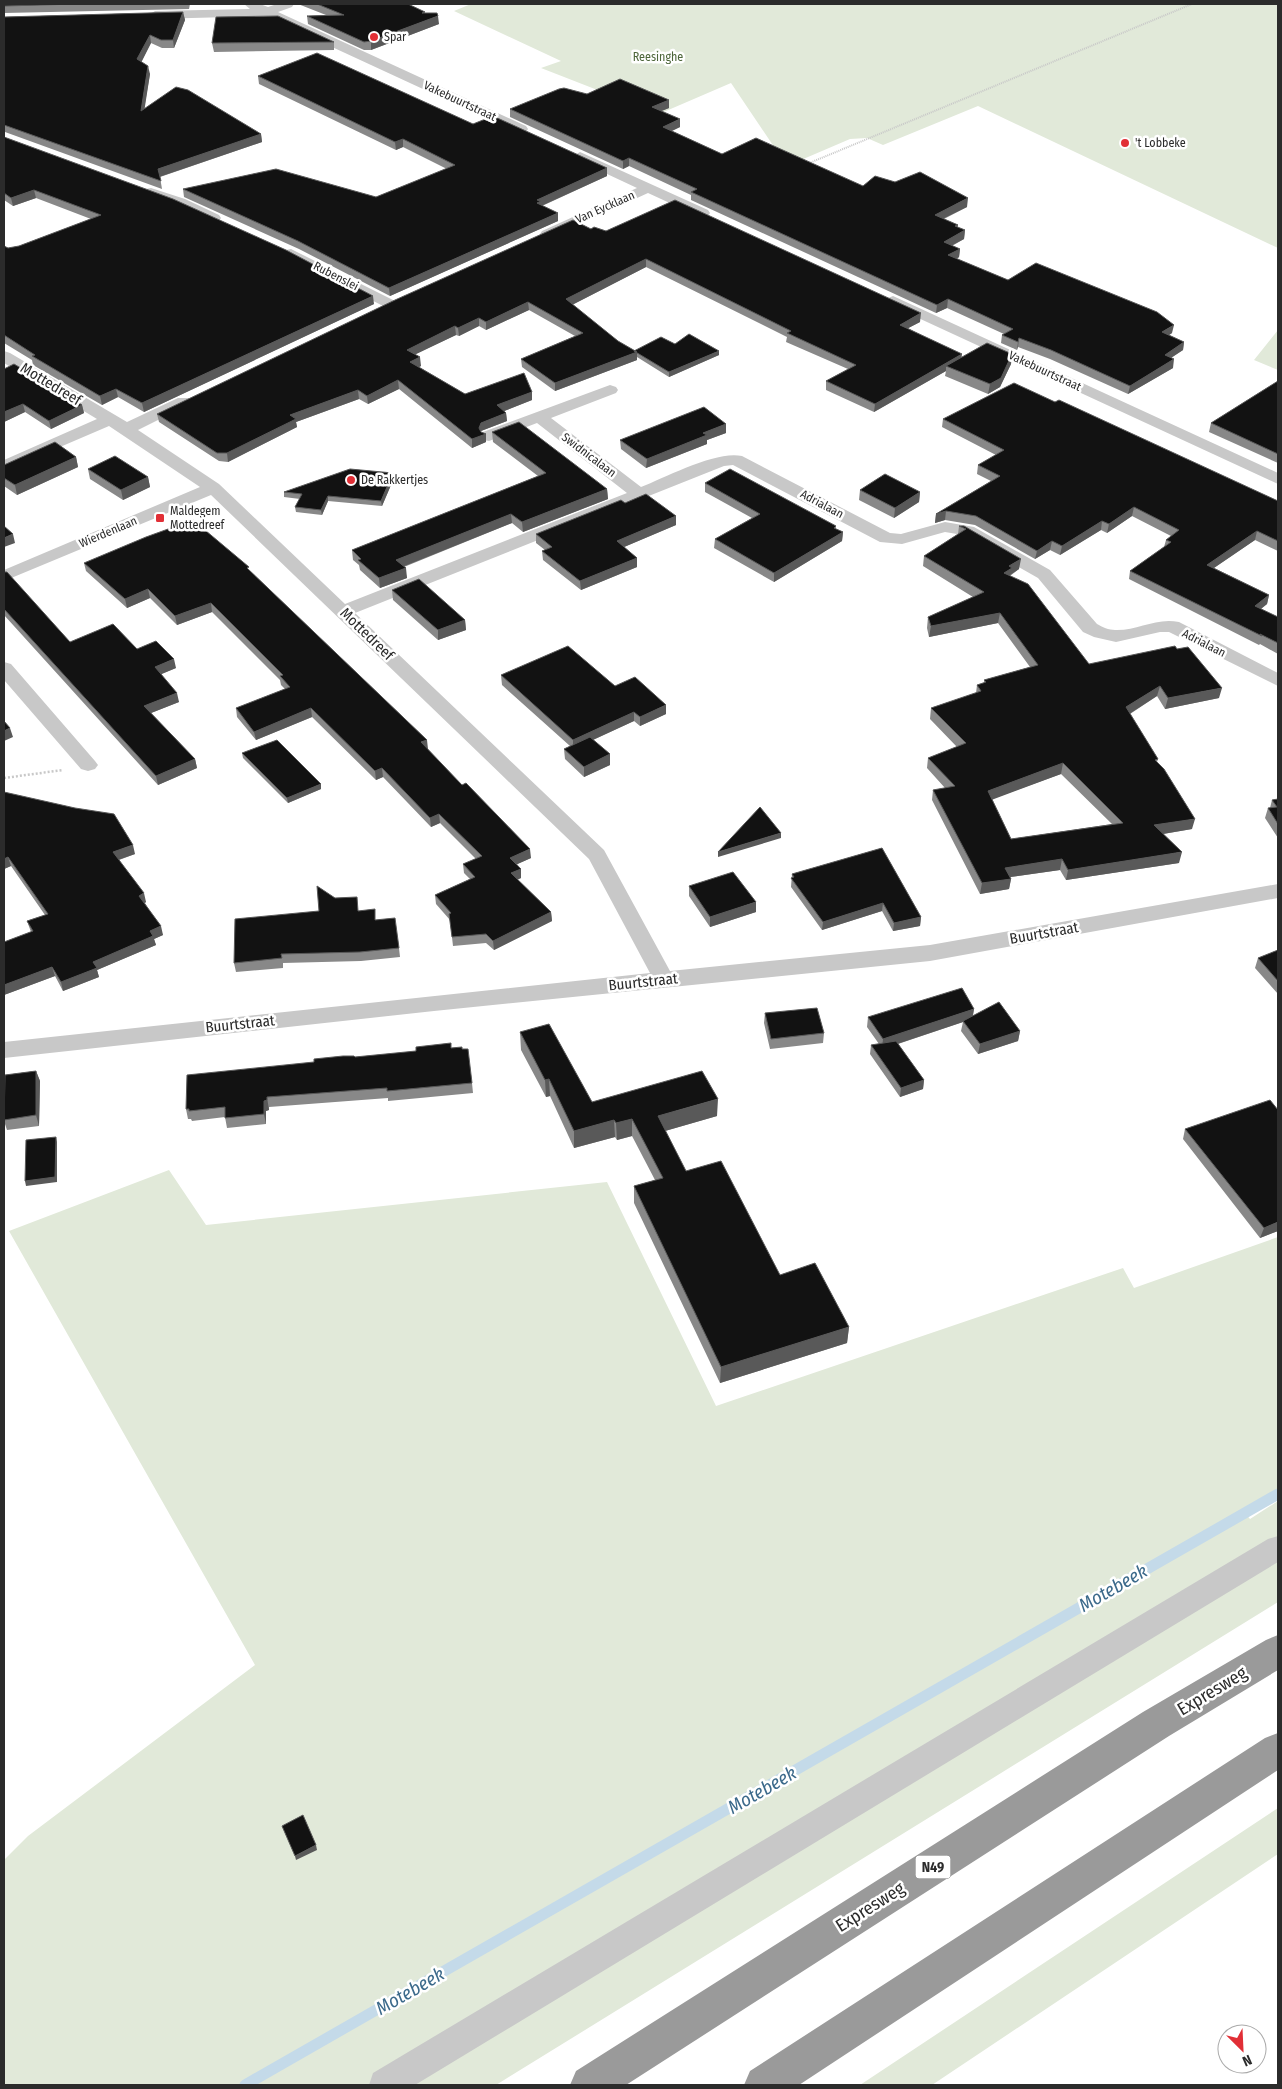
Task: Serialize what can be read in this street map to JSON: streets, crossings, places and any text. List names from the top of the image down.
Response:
{
  "streets": {
    "highway": ["Expresweg", "N49"],
    "street": [
      "Vakebuurtstraat",
      "Van Eycklaan",
      "Rubenslei",
      "Mottedreef",
      "Swidnicalaan",
      "Adrialaan",
      "Wierdenlaan",
      "Buurtstraat"
    ]
  },
  "crossings": [
    ["Mottedreef", "Adrialaan"],
    ["Mottedreef", "Wierdenlaan"],
    ["Mottedreef", "Buurtstraat"],
    ["Swidnicalaan", "Adrialaan"]
  ],
  "water": ["Motebeek"],
  "parks": ["Reesinghe"],
  "places": {
    "other": ["Spar", "'t Lobbeke", "De Rakkertjes"],
    "transit": ["Maldegem Mottedreef"]
  },
  "north": "bottom right"
}
